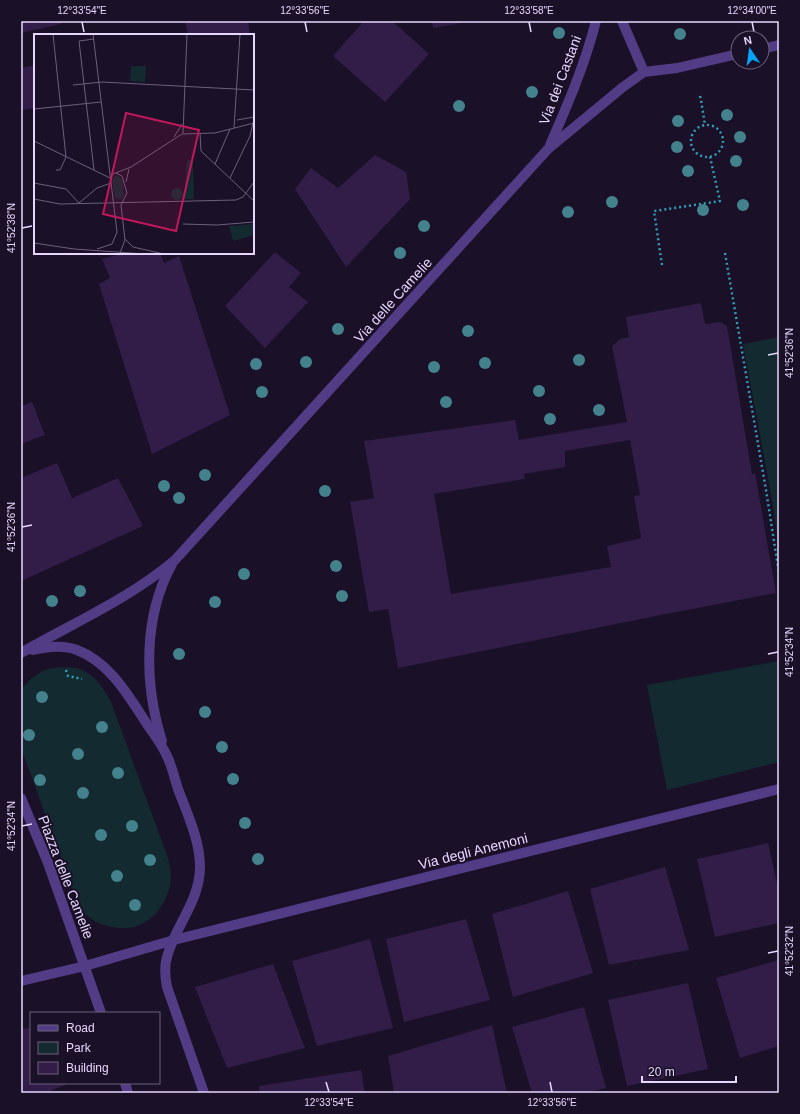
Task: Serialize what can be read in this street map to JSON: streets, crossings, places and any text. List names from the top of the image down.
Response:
{
  "streets": {
    "street": [
      "Via dei Castani",
      "Via delle Camelie",
      "Via degli Anemoni",
      "Piazza delle Camelie"
    ]
  },
  "crossings": [
    ["Via dei Castani", "Via delle Camelie"]
  ],
  "legend": ["Road", "Park", "Building"],
  "scale_bar": "20 m",
  "north": "top",
  "coordinates": [
    "12°33'54\"E",
    "12°33'56\"E",
    "12°33'58\"E",
    "12°34'00\"E",
    "41°52'38\"N",
    "41°52'36\"N",
    "41°52'34\"N",
    "41°52'32\"N"
  ]
}
